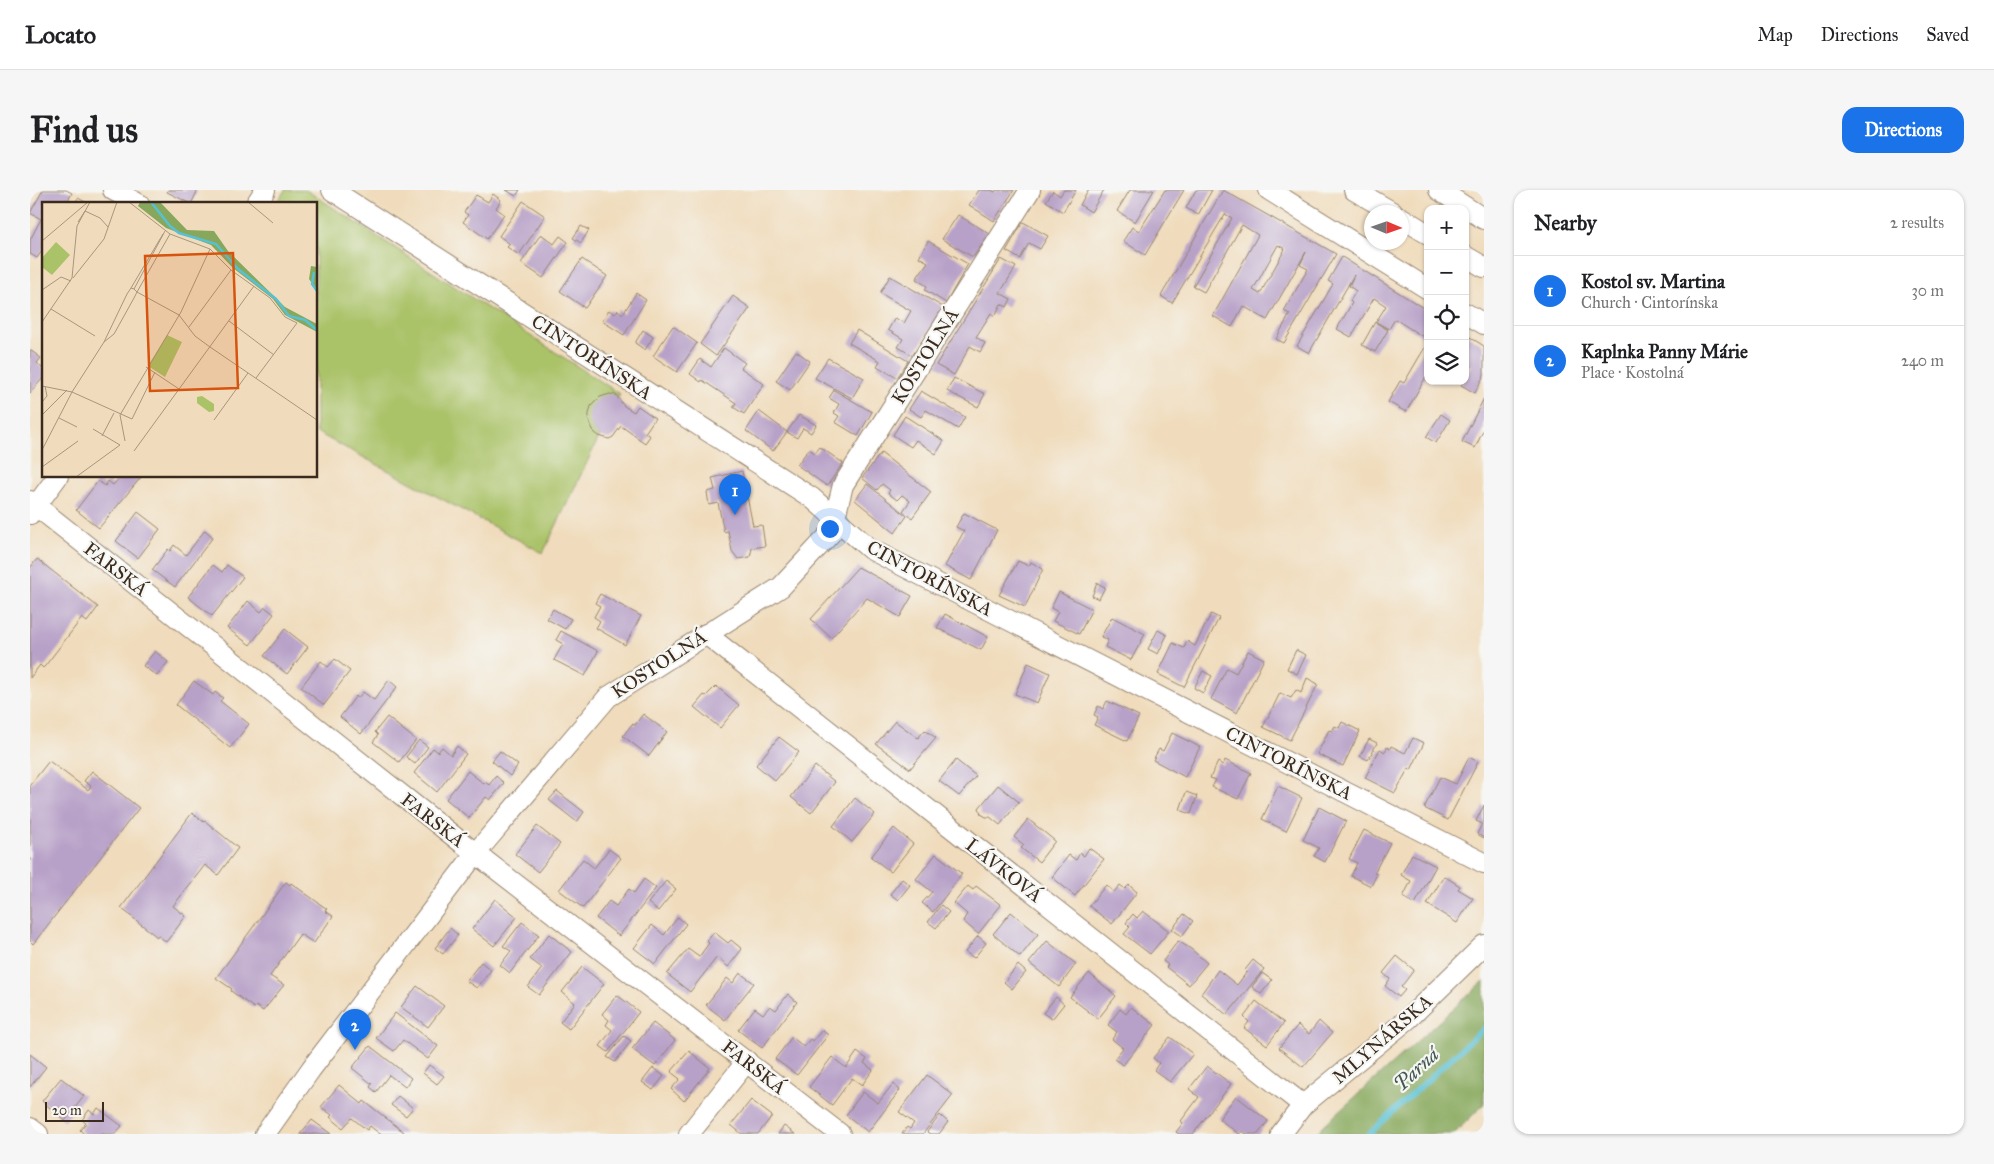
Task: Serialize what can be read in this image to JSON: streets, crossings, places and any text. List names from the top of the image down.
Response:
{
  "streets": {
    "street": [
      "KOSTOLNÁ",
      "CINTORÍNSKA",
      "FARSKÁ",
      "LÁVKOVÁ",
      "MLYNÁRSKA"
    ]
  },
  "crossings": [
    ["KOSTOLNÁ", "CINTORÍNSKA"],
    ["KOSTOLNÁ", "FARSKÁ"],
    ["KOSTOLNÁ", "LÁVKOVÁ"],
    ["LÁVKOVÁ", "MLYNÁRSKA"]
  ],
  "water": ["Parná"],
  "scale_bar": "20 m",
  "north": "right",
  "page": {
    "header": "Locato",
    "nav": ["Map", "Directions", "Saved"],
    "buttons": "Directions",
    "title": "Find us",
    "heading": ["Nearby", "2 results"],
    "map_buttons": ["+", "−"],
    "list": [
      {
        "mark": "1",
        "name": "Kostol sv. Martina",
        "note": "Church · Cintorínska",
        "value": "30 m"
      },
      {
        "mark": "2",
        "name": "Kaplnka Panny Márie",
        "note": "Place · Kostolná",
        "value": "240 m"
      }
    ],
    "pins": ["1", "2"],
    "scale": "20 m"
  }
}
